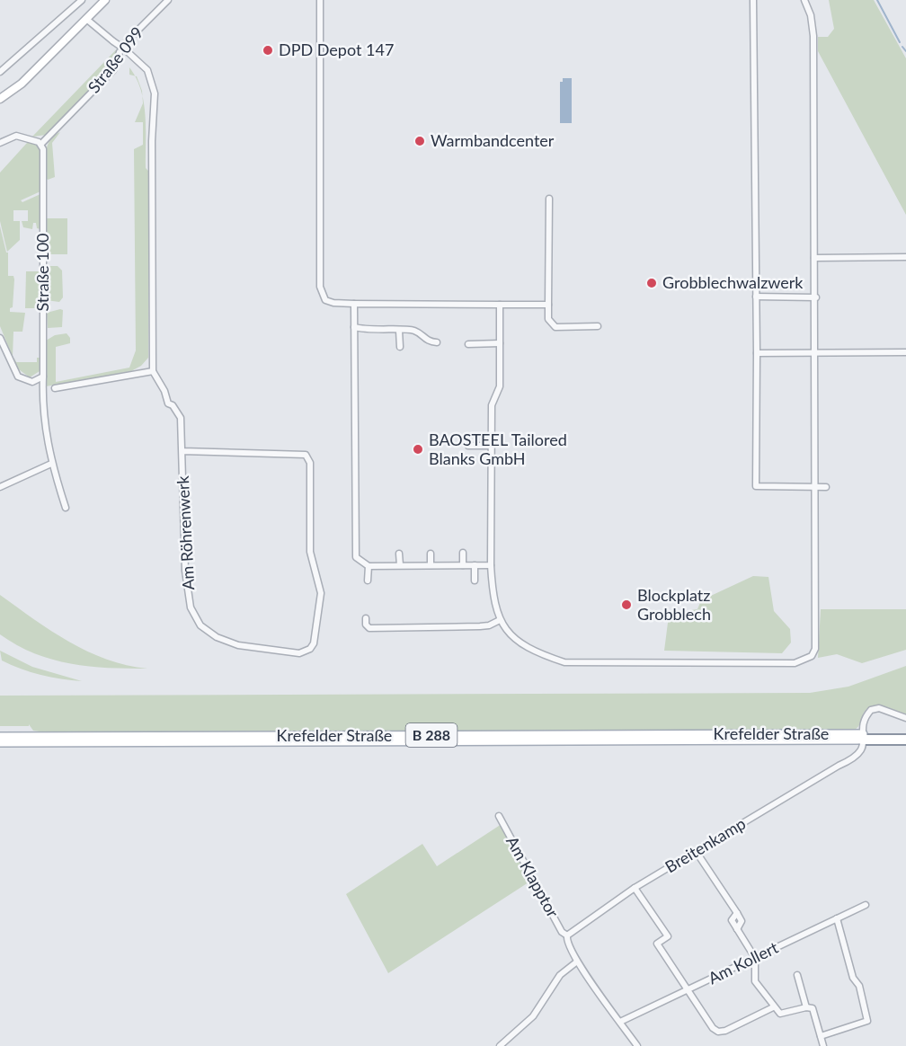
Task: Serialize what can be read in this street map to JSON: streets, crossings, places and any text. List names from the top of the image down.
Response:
{
  "streets": {
    "highway": ["Krefelder Straße", "B 288"],
    "street": [
      "Straße 099",
      "Straße 100",
      "Am Röhrenwerk",
      "Breitenkamp",
      "Am Klapptor",
      "Am Kollert"
    ]
  },
  "crossings": [
    ["Straße 099", "Straße 100"],
    ["Krefelder Straße", "Breitenkamp"],
    ["Breitenkamp", "Am Klapptor"]
  ],
  "places": [
    "DPD Depot 147",
    "Warmbandcenter",
    "Grobblechwalzwerk",
    "BAOSTEEL Tailored Blanks GmbH",
    "Blockplatz Grobblech"
  ]
}
